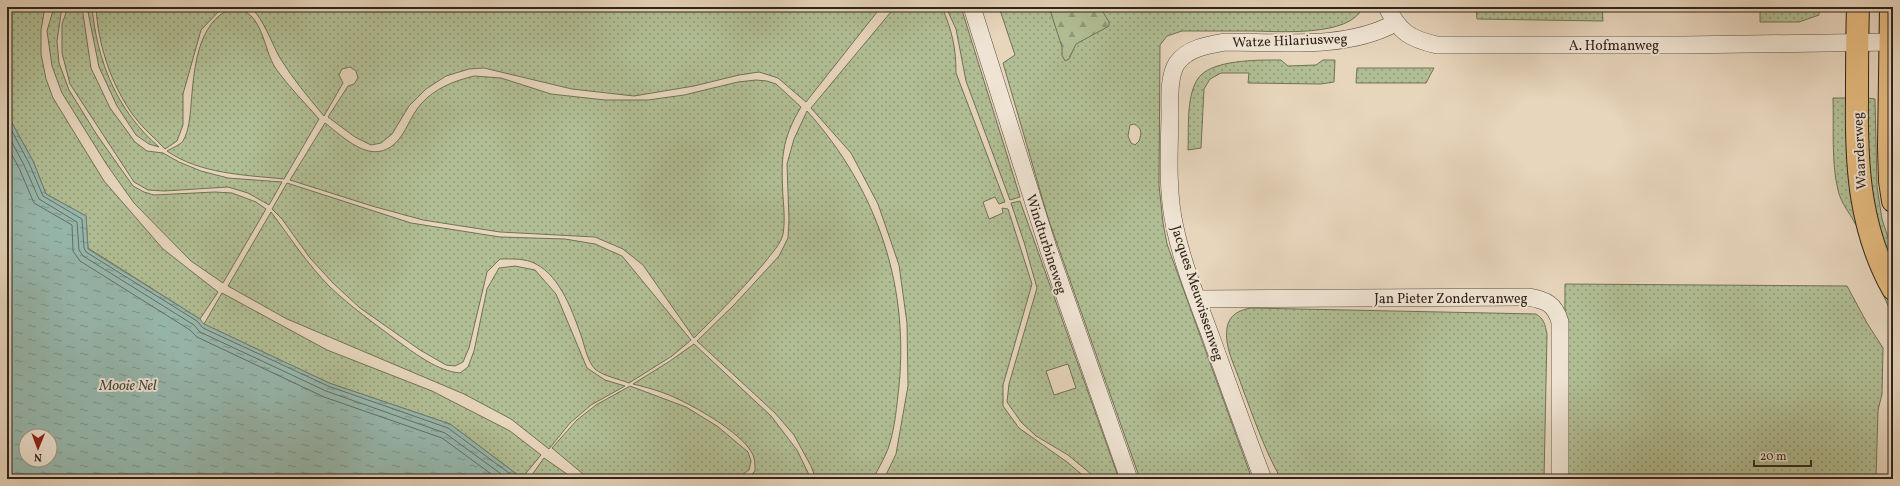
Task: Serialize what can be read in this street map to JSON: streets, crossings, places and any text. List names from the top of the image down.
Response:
{
  "streets": {
    "main road": ["Waarderweg"],
    "street": [
      "Watze Hilariusweg",
      "A. Hofmanweg",
      "Windturbineweg",
      "Jacques Meuwissenweg",
      "Jan Pieter Zondervanweg"
    ]
  },
  "crossings": [
    ["Watze Hilariusweg", "A. Hofmanweg"],
    ["Watze Hilariusweg", "Jacques Meuwissenweg"],
    ["A. Hofmanweg", "Waarderweg"],
    ["Jacques Meuwissenweg", "Jan Pieter Zondervanweg"]
  ],
  "water": ["Mooie Nel"],
  "scale_bar": "20 m",
  "north": "bottom"
}
